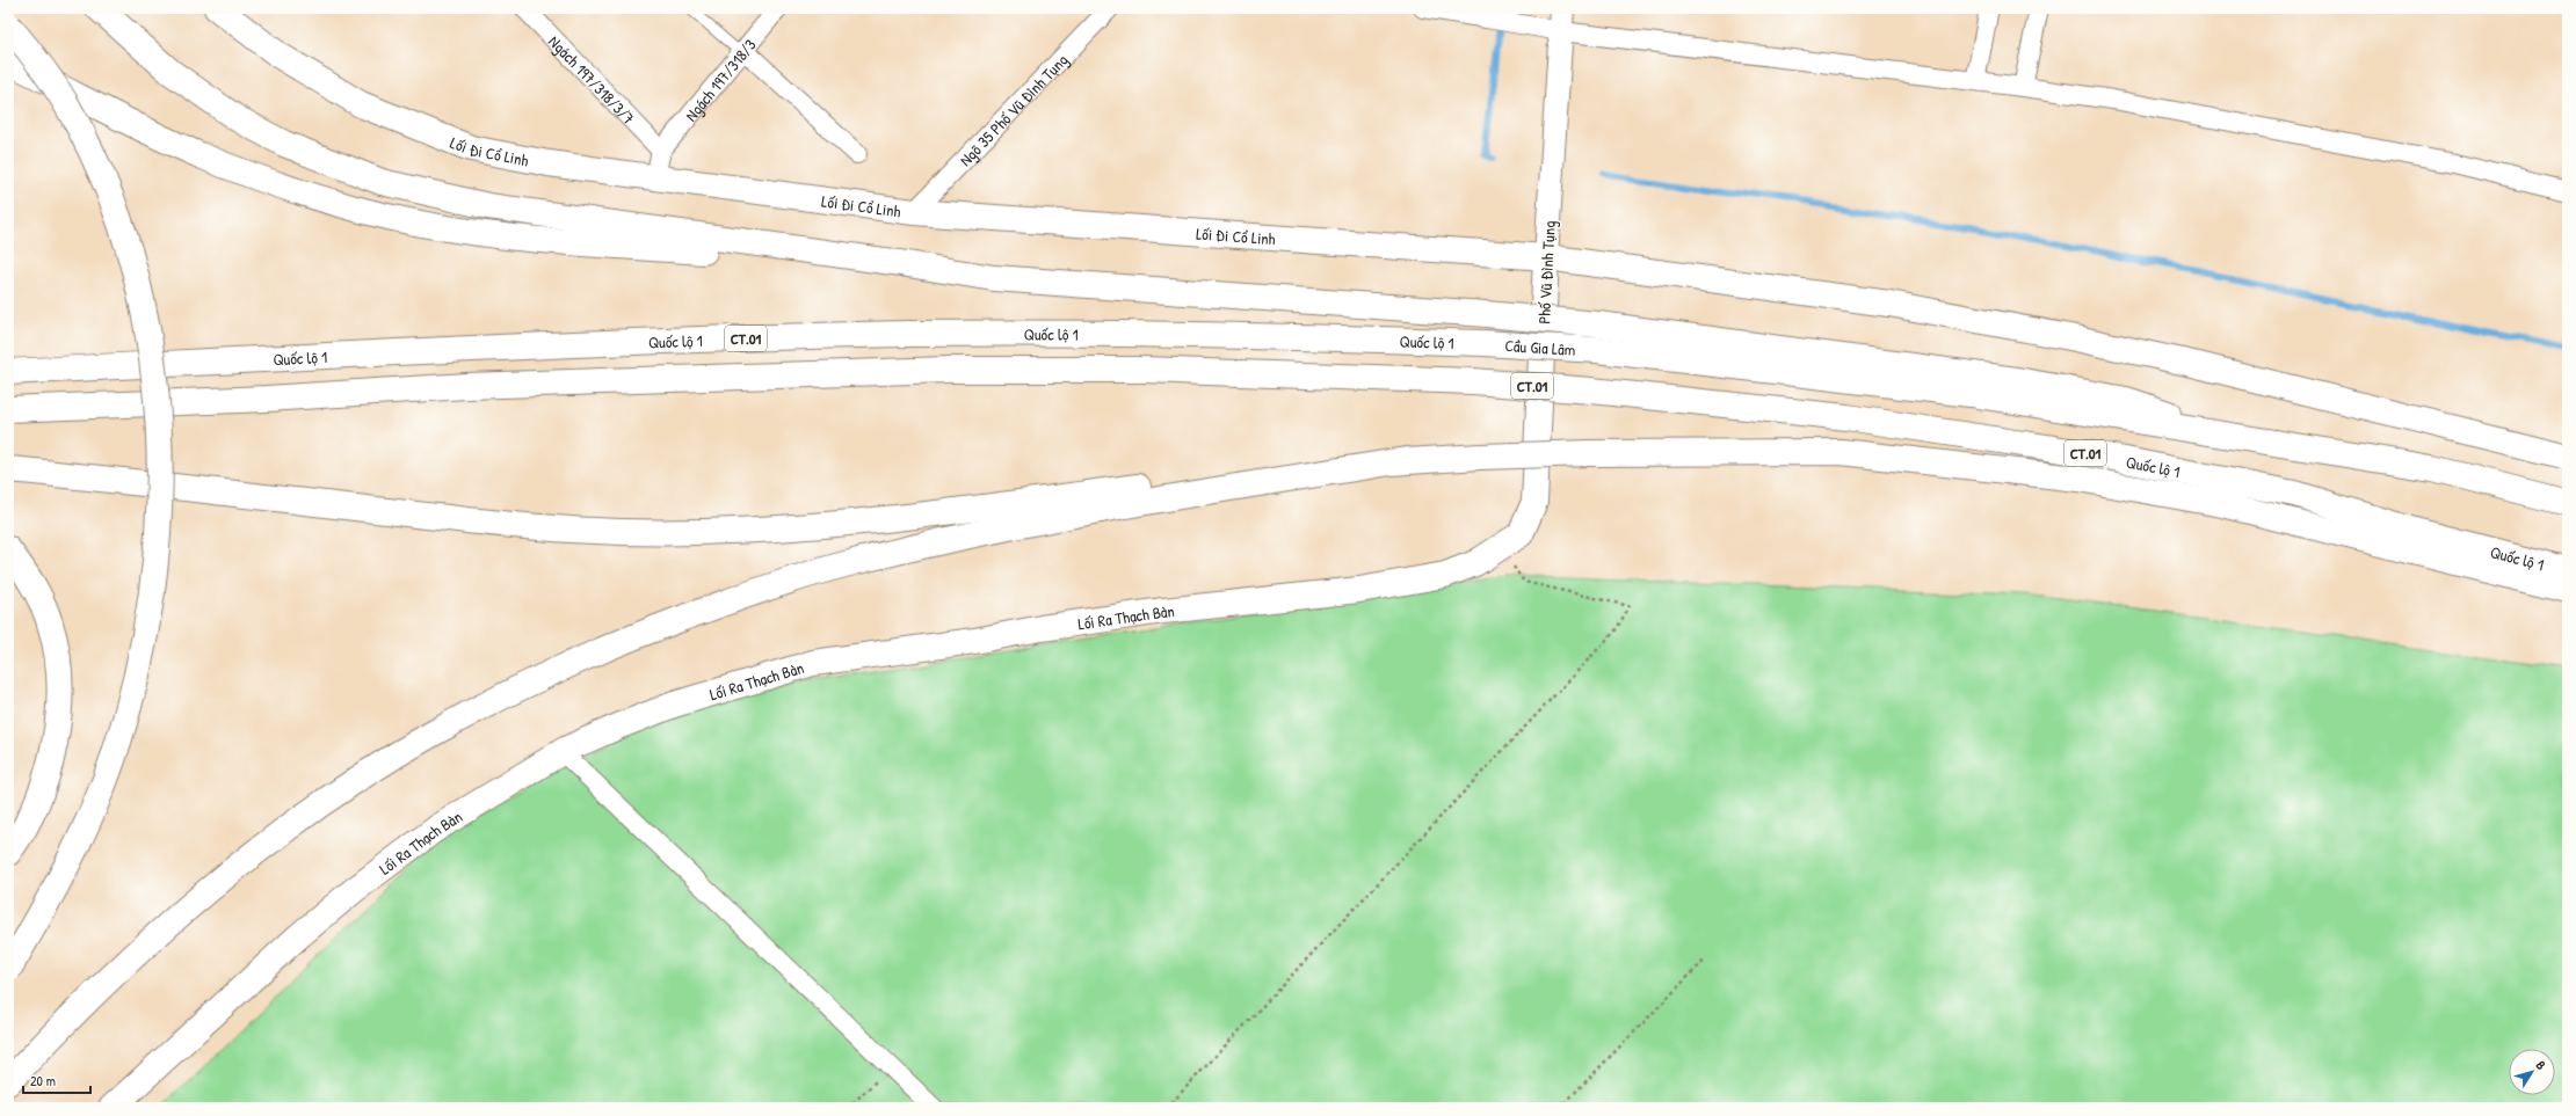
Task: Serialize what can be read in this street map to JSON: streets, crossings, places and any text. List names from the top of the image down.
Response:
{
  "streets": {
    "main road": [
      "Lối Đi Cổ Linh",
      "Phố Vũ Đình Tụng",
      "Quốc lộ 1",
      "CT.01",
      "Cầu Gia Lâm",
      "Lối Ra Thạch Bàn"
    ],
    "street": ["Ngách 197/318/3/7", "Ngách 197/318/3", "Ngõ 35 Phố Vũ Đình Tụng"]
  },
  "crossings": [
    ["Ngách 197/318/3/7", "Ngách 197/318/3"],
    ["Ngách 197/318/3/7", "Lối Đi Cổ Linh"],
    ["Ngách 197/318/3", "Lối Đi Cổ Linh"],
    ["Ngõ 35 Phố Vũ Đình Tụng", "Lối Đi Cổ Linh"],
    ["Lối Đi Cổ Linh", "Phố Vũ Đình Tụng"],
    ["Phố Vũ Đình Tụng", "Lối Ra Thạch Bàn"],
    ["Quốc lộ 1", "Cầu Gia Lâm"],
    ["CT.01", "Cầu Gia Lâm"]
  ],
  "scale_bar": "20 m",
  "north": "top right"
}
